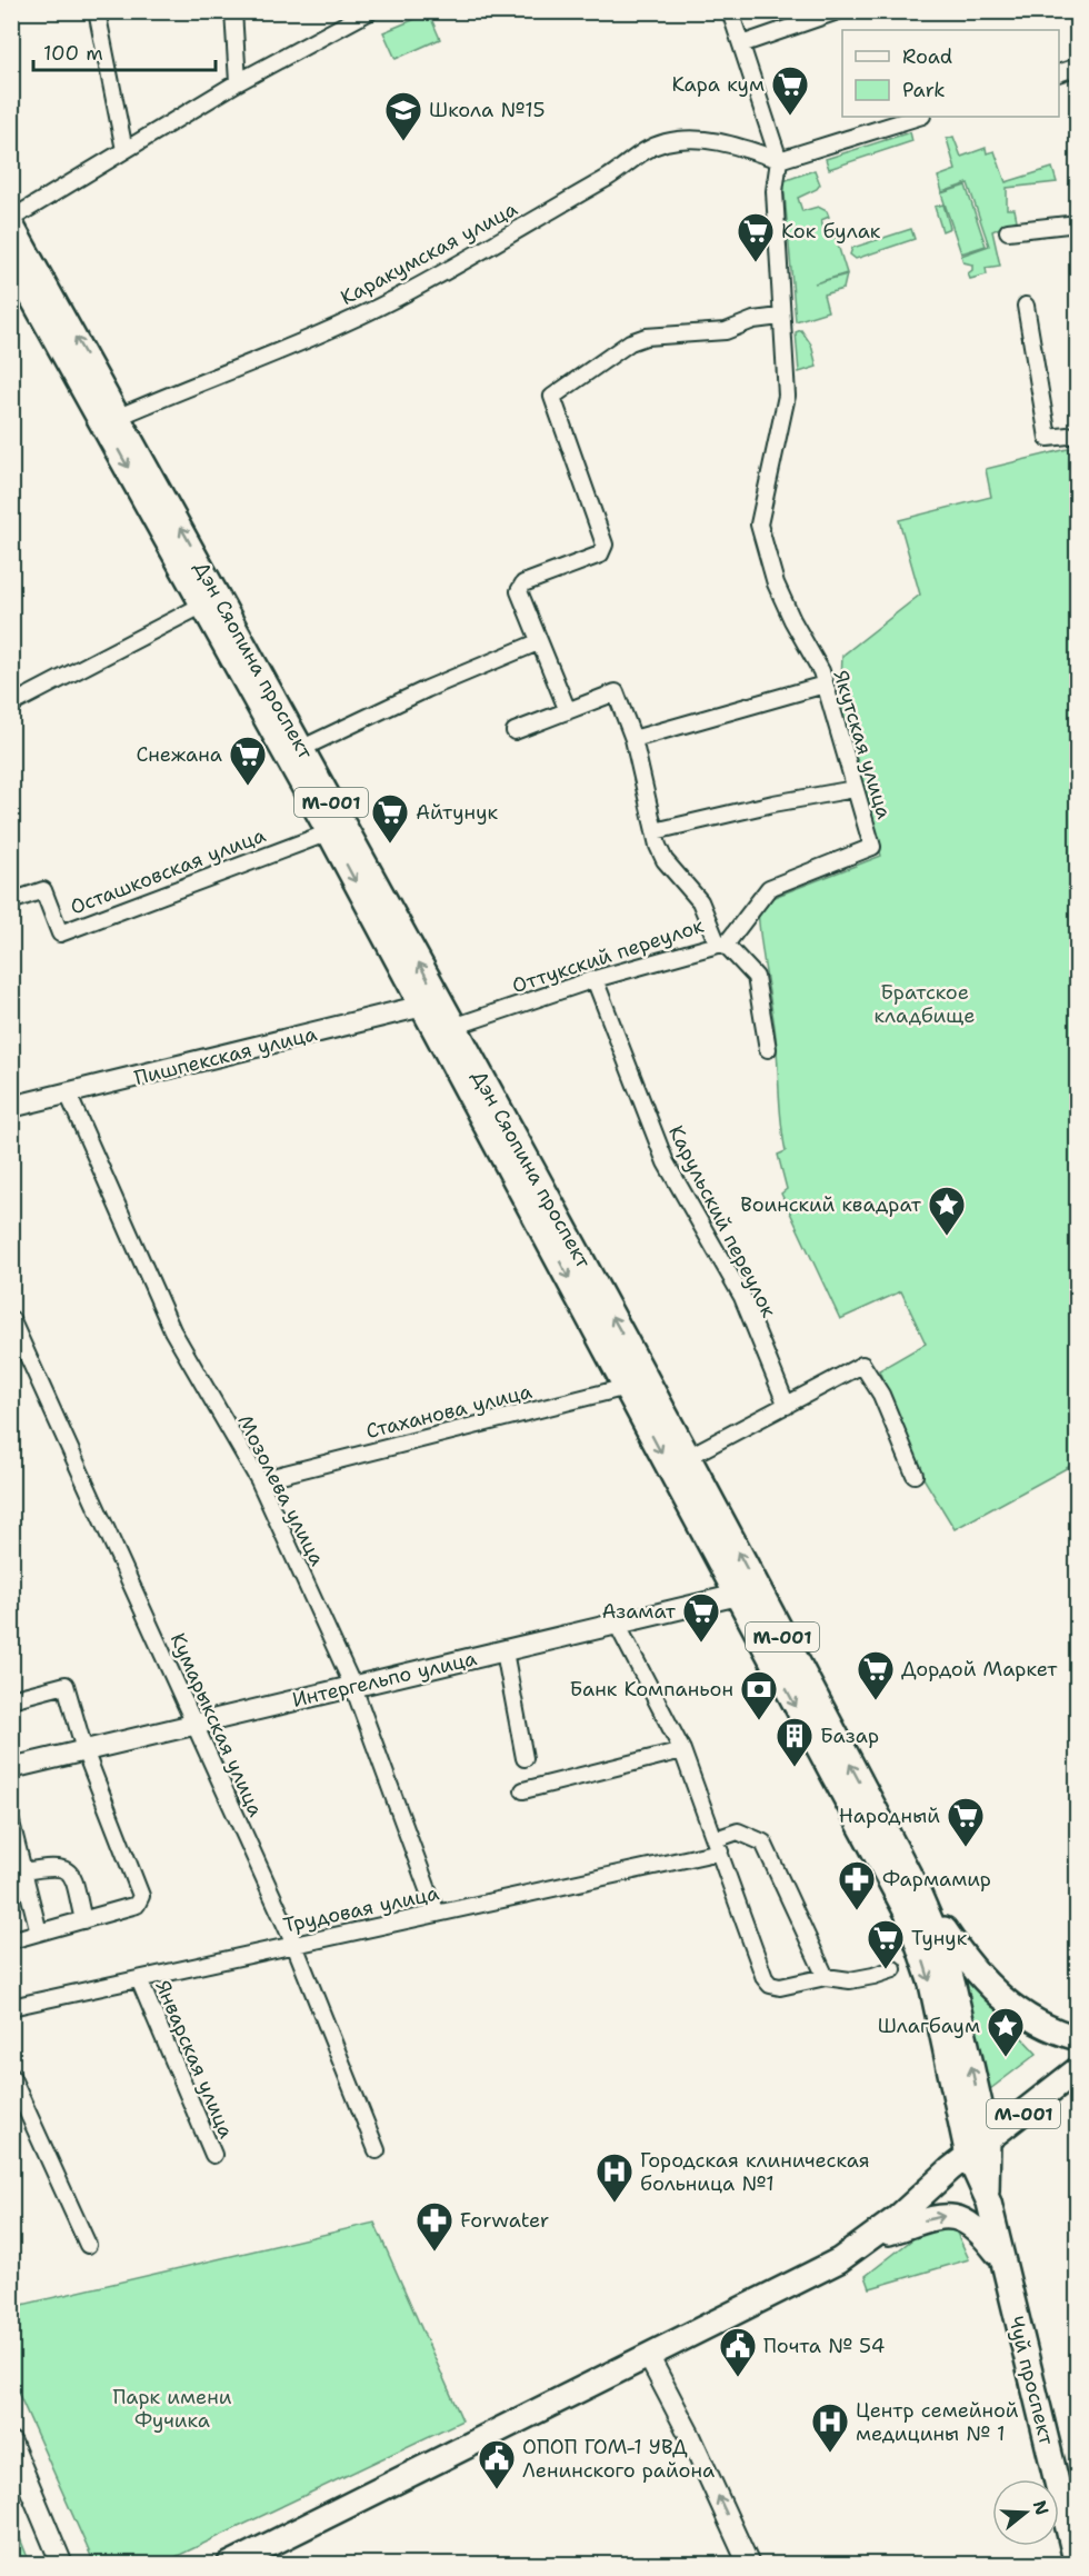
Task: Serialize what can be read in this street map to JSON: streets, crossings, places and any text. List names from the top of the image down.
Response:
{
  "streets": {
    "main road": [
      "Дэн Сяопина проспект",
      "M-001",
      "Пишпекская улица",
      "Интергельпо улица",
      "М-001",
      "Чуй проспект"
    ],
    "street": [
      "Каракумская улица",
      "Якутская улица",
      "Осташковская улица",
      "Оттукский переулок",
      "Карульский переулок",
      "Стаханова улица",
      "Мозолева улица",
      "Кумарыкская улица",
      "Трудовая улица",
      "Январская улица"
    ]
  },
  "crossings": [
    ["Каракумская улица", "Дэн Сяопина проспект"],
    ["Каракумская улица", "Якутская улица"],
    ["Дэн Сяопина проспект", "Осташковская улица"],
    ["Дэн Сяопина проспект", "Оттукский переулок"],
    ["Дэн Сяопина проспект", "Пишпекская улица"],
    ["Дэн Сяопина проспект", "Стаханова улица"],
    ["Дэн Сяопина проспект", "Интергельпо улица"],
    ["Дэн Сяопина проспект", "М-001"],
    ["Дэн Сяопина проспект", "Чуй проспект"],
    ["Якутская улица", "Оттукский переулок"],
    ["Оттукский переулок", "Карульский переулок"],
    ["Пишпекская улица", "Мозолева улица"],
    ["Стаханова улица", "Мозолева улица"],
    ["Мозолева улица", "Интергельпо улица"],
    ["Мозолева улица", "Трудовая улица"],
    ["Интергельпо улица", "Кумарыкская улица"],
    ["Кумарыкская улица", "Трудовая улица"],
    ["Трудовая улица", "Январская улица"],
    ["М-001", "Чуй проспект"]
  ],
  "parks": ["Братское кладбище", "Парк имени Фучика"],
  "places": {
    "supermarket": [
      "Кара кум",
      "Кок булак",
      "Снежана",
      "Айтунук",
      "Азамат",
      "Дордой Маркет",
      "Народный",
      "Тунук"
    ],
    "school or university": ["Школа №15"],
    "place": ["Воинский квадрат", "Шлагбаум"],
    "bank": ["Банк Компаньон"],
    "building": ["Базар"],
    "pharmacy": ["Фармамир", "Forwater"],
    "hospital": ["Городская клиническая больница №1", "Центр семейной медицины № 1"],
    "public building": ["Почта № 54", "ОПОП ГОМ-1 УВД Ленинского района"]
  },
  "legend": ["Road", "Park"],
  "scale_bar": "100 m",
  "north": "right"
}
